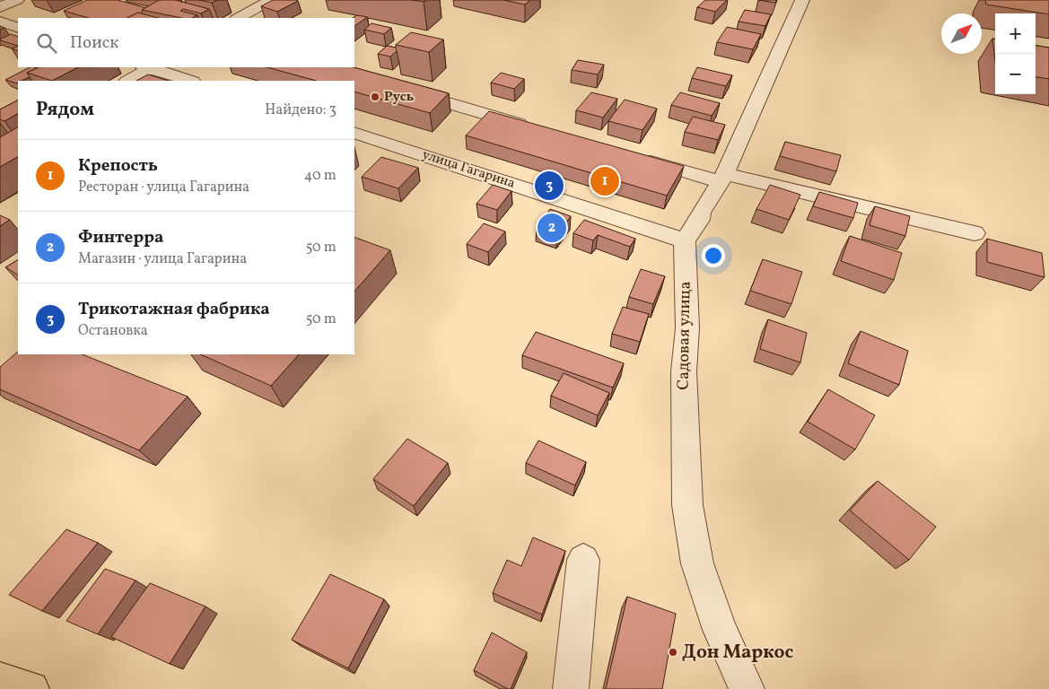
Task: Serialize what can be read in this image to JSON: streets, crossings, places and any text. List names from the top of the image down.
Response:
{
  "streets": {
    "street": ["улица Гагарина", "Садовая улица"]
  },
  "crossings": [
    ["улица Гагарина", "Садовая улица"]
  ],
  "places": ["Русь", "Дон Маркос"],
  "north": "top right",
  "page": {
    "map_buttons": ["+", "−"],
    "search": "Поиск",
    "heading": ["Рядом", "Найдено: 3"],
    "list": [
      {
        "mark": "1",
        "name": "Крепость",
        "note": "Ресторан · улица Гагарина",
        "value": "40 m"
      },
      {
        "mark": "2",
        "name": "Финтерра",
        "note": "Магазин · улица Гагарина",
        "value": "50 m"
      },
      {
        "mark": "3",
        "name": "Трикотажная фабрика",
        "note": "Остановка",
        "value": "50 m"
      }
    ],
    "pins": ["1", "3", "2"]
  }
}
